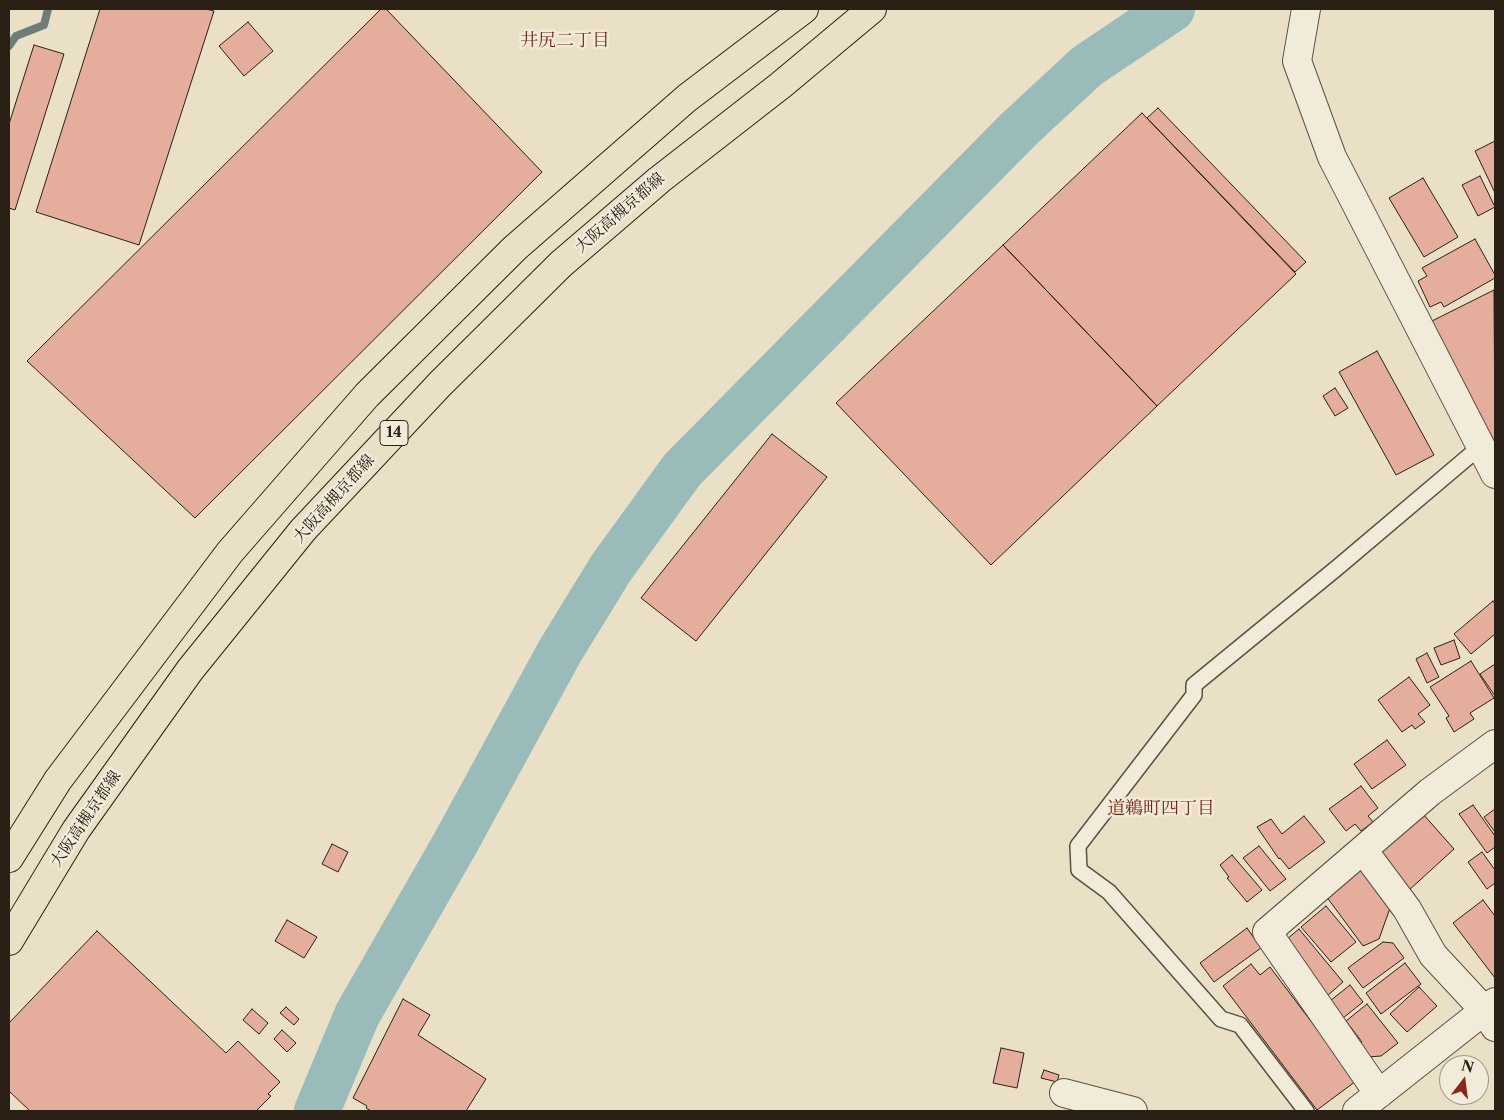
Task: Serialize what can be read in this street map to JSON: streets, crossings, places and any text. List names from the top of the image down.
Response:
{
  "streets": {
    "main road": ["大阪高槻京都線", "14"]
  },
  "districts": ["井尻二丁目", "道鵜町四丁目"],
  "north": "top"
}
